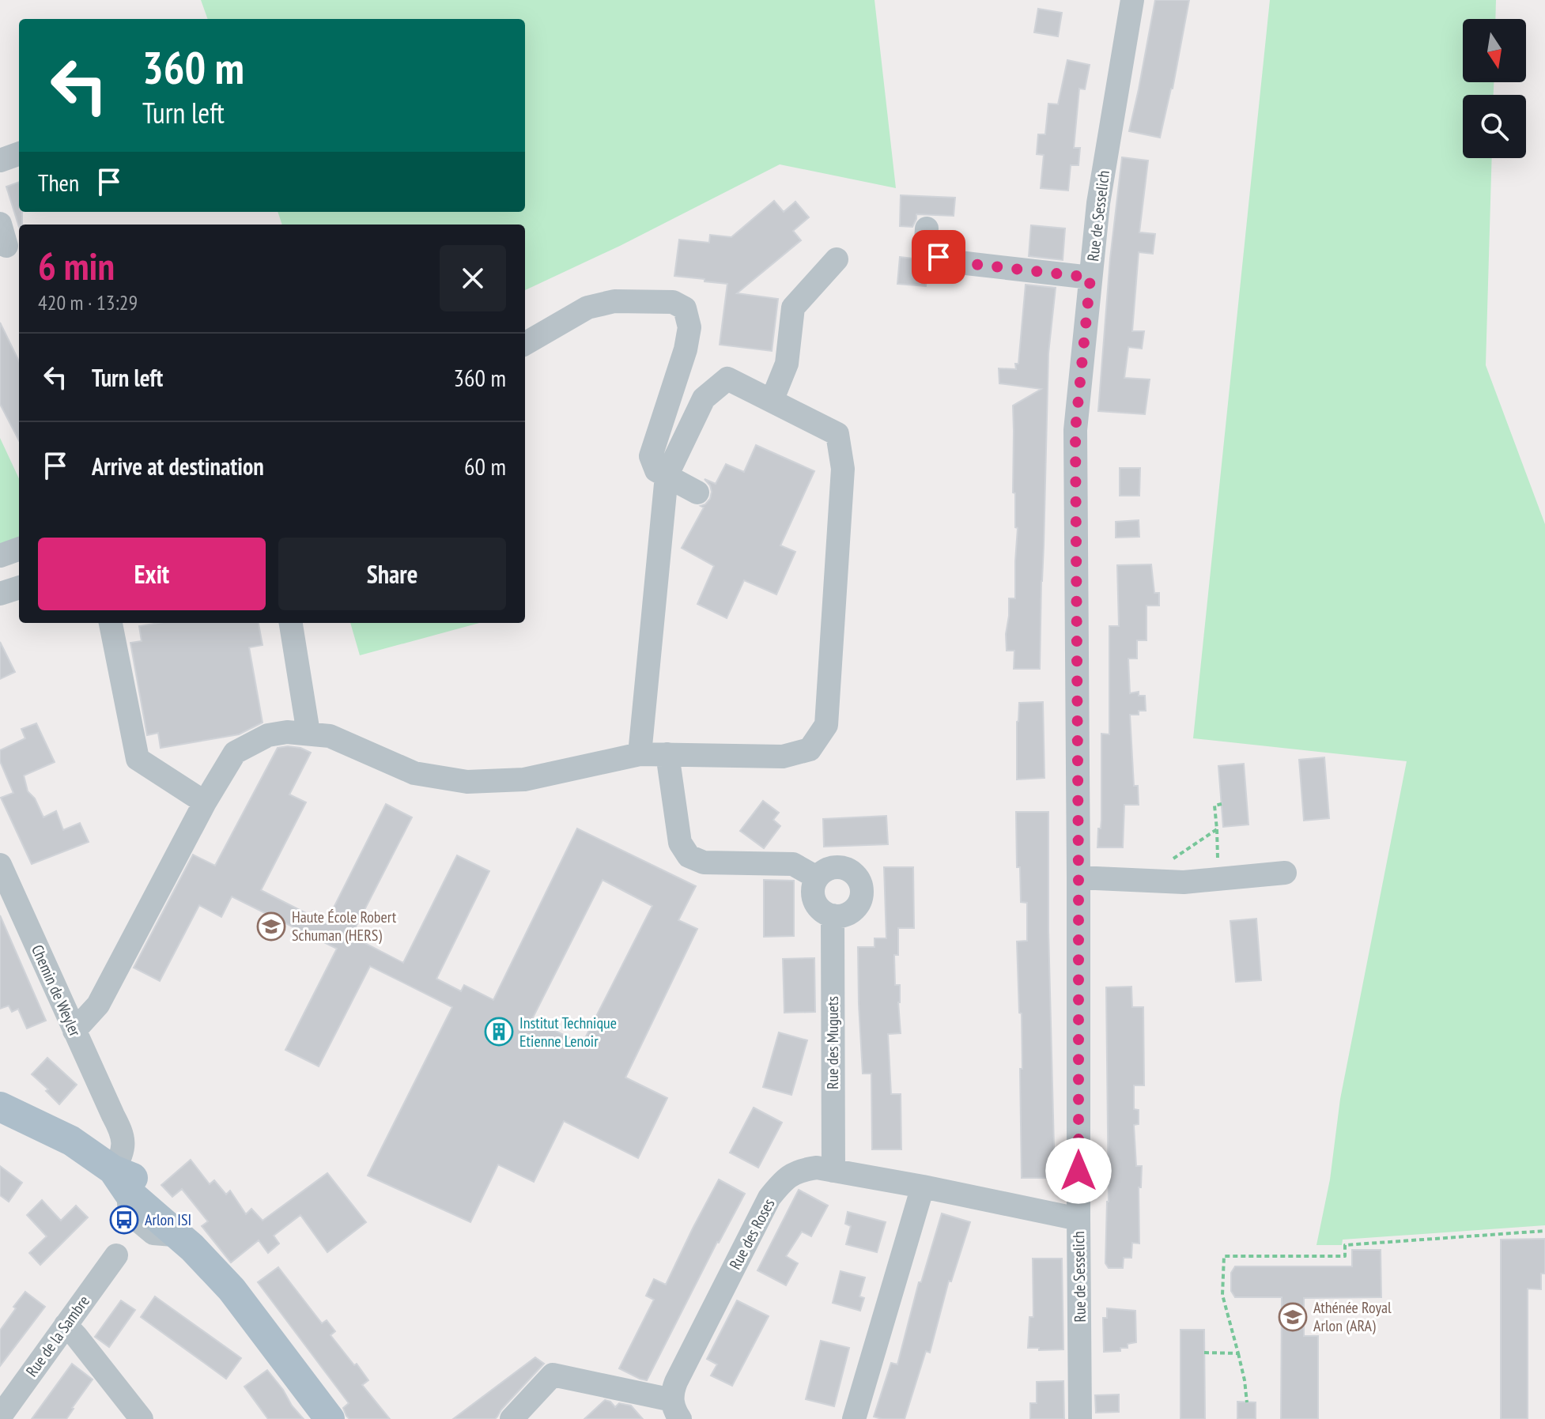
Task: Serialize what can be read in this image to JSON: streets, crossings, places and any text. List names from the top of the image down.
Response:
{
  "streets": {
    "street": [
      "Rue de Sesselich",
      "Chemin de Weyler",
      "Rue des Muguets",
      "Rue des Roses",
      "Rue de la Sambre"
    ]
  },
  "crossings": [
    ["Rue de Sesselich", "Rue des Roses"],
    ["Rue des Muguets", "Rue des Roses"]
  ],
  "places": {
    "school or university": ["Haute École Robert Schuman (HERS)", "Athénée Royal Arlon (ARA)"],
    "building": ["Institut Technique Etienne Lenoir"],
    "bus stop": ["Arlon ISI"]
  },
  "north": "bottom",
  "page": {
    "turn": ["360 m", "Turn left"],
    "then": "Then",
    "heading": ["6 min", "420 m · 13:29"],
    "list": [
      {
        "name": "Turn left",
        "value": "360 m"
      },
      {
        "name": "Arrive at destination",
        "value": "60 m"
      }
    ],
    "buttons": ["Exit", "Share"]
  }
}
